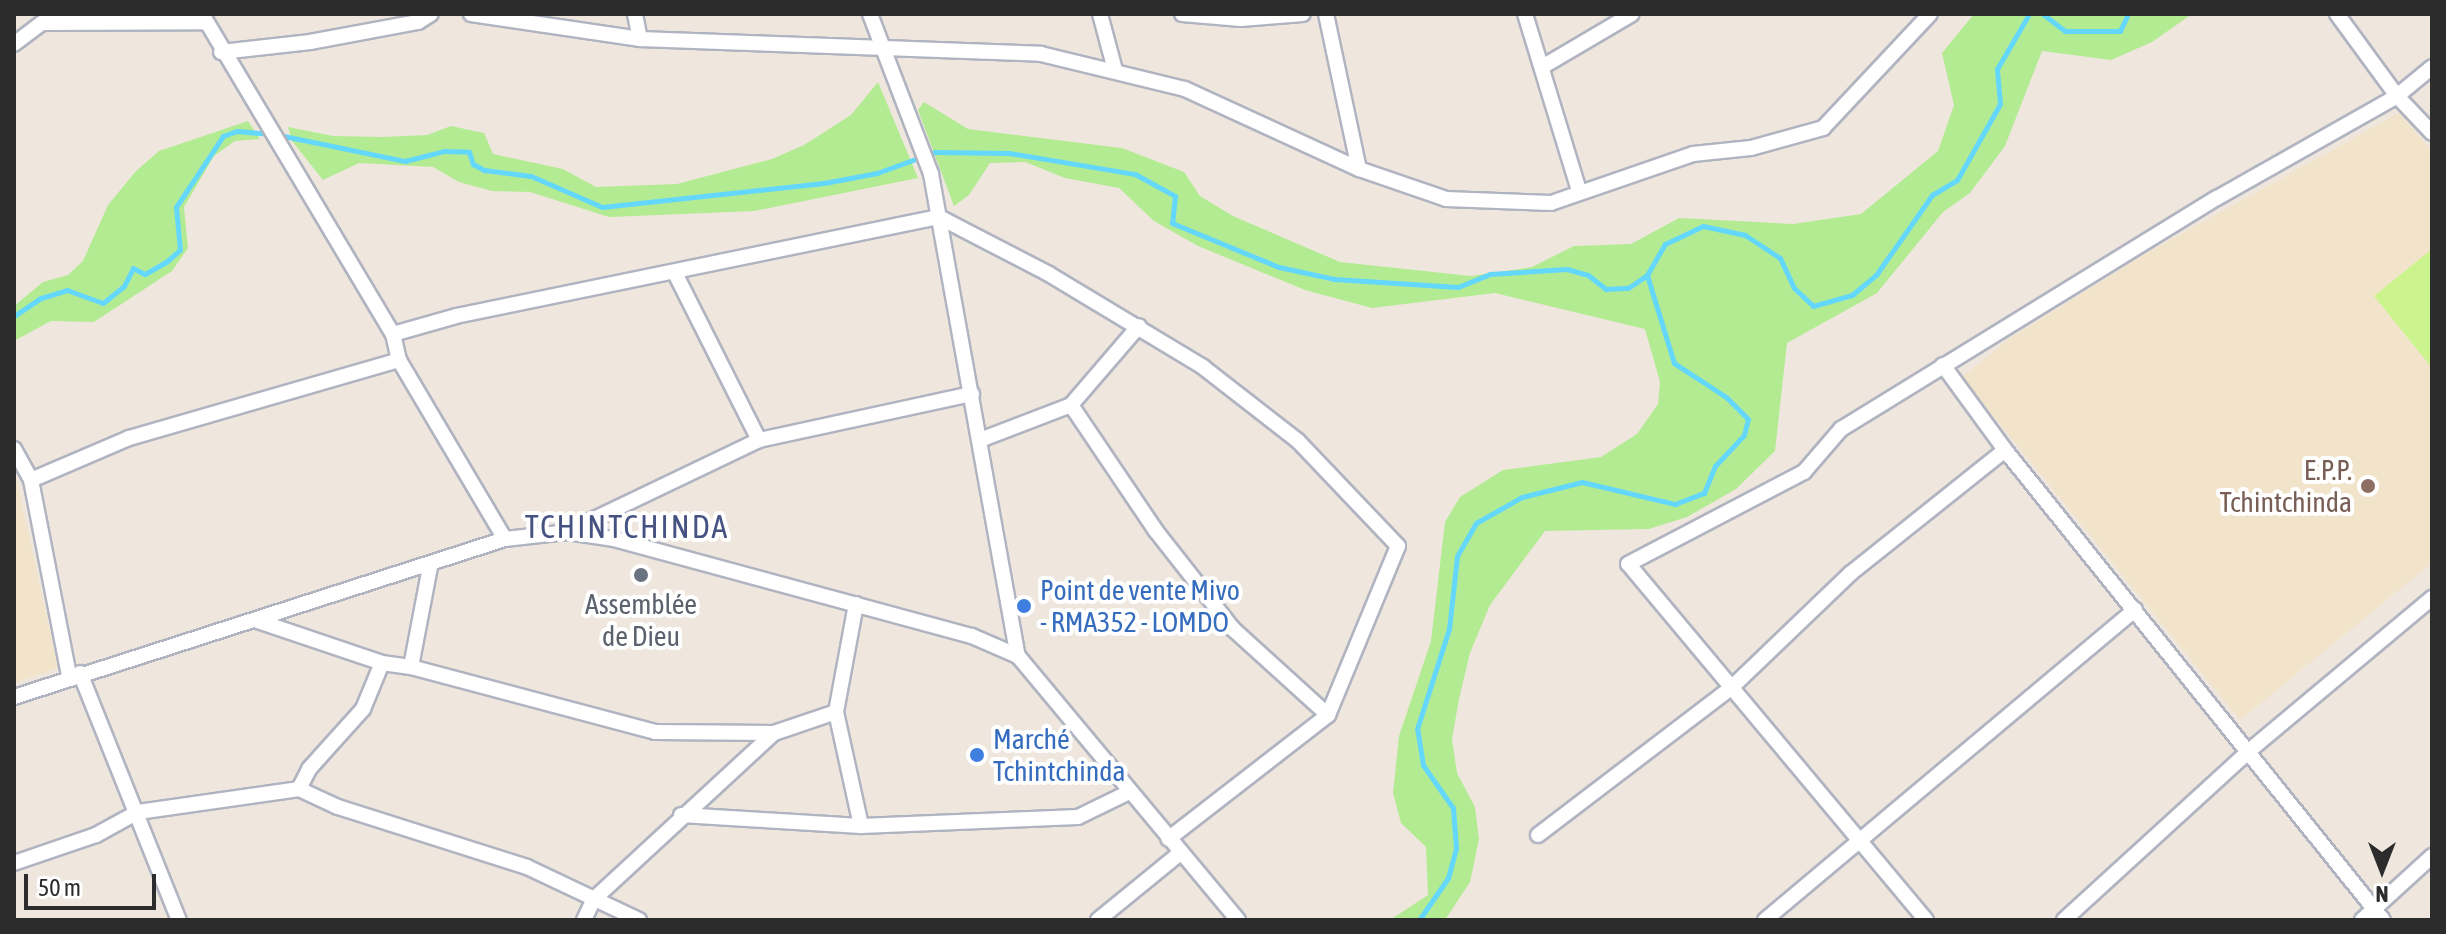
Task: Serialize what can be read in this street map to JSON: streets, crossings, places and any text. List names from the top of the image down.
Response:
{
  "districts": ["TCHINTCHINDA"],
  "places": [
    "E.P.P. Tchintchinda",
    "Assemblée de Dieu",
    "Point de vente Mivo - RMA352 - LOMDO",
    "Marché Tchintchinda"
  ],
  "scale_bar": "50 m",
  "north": "bottom"
}
